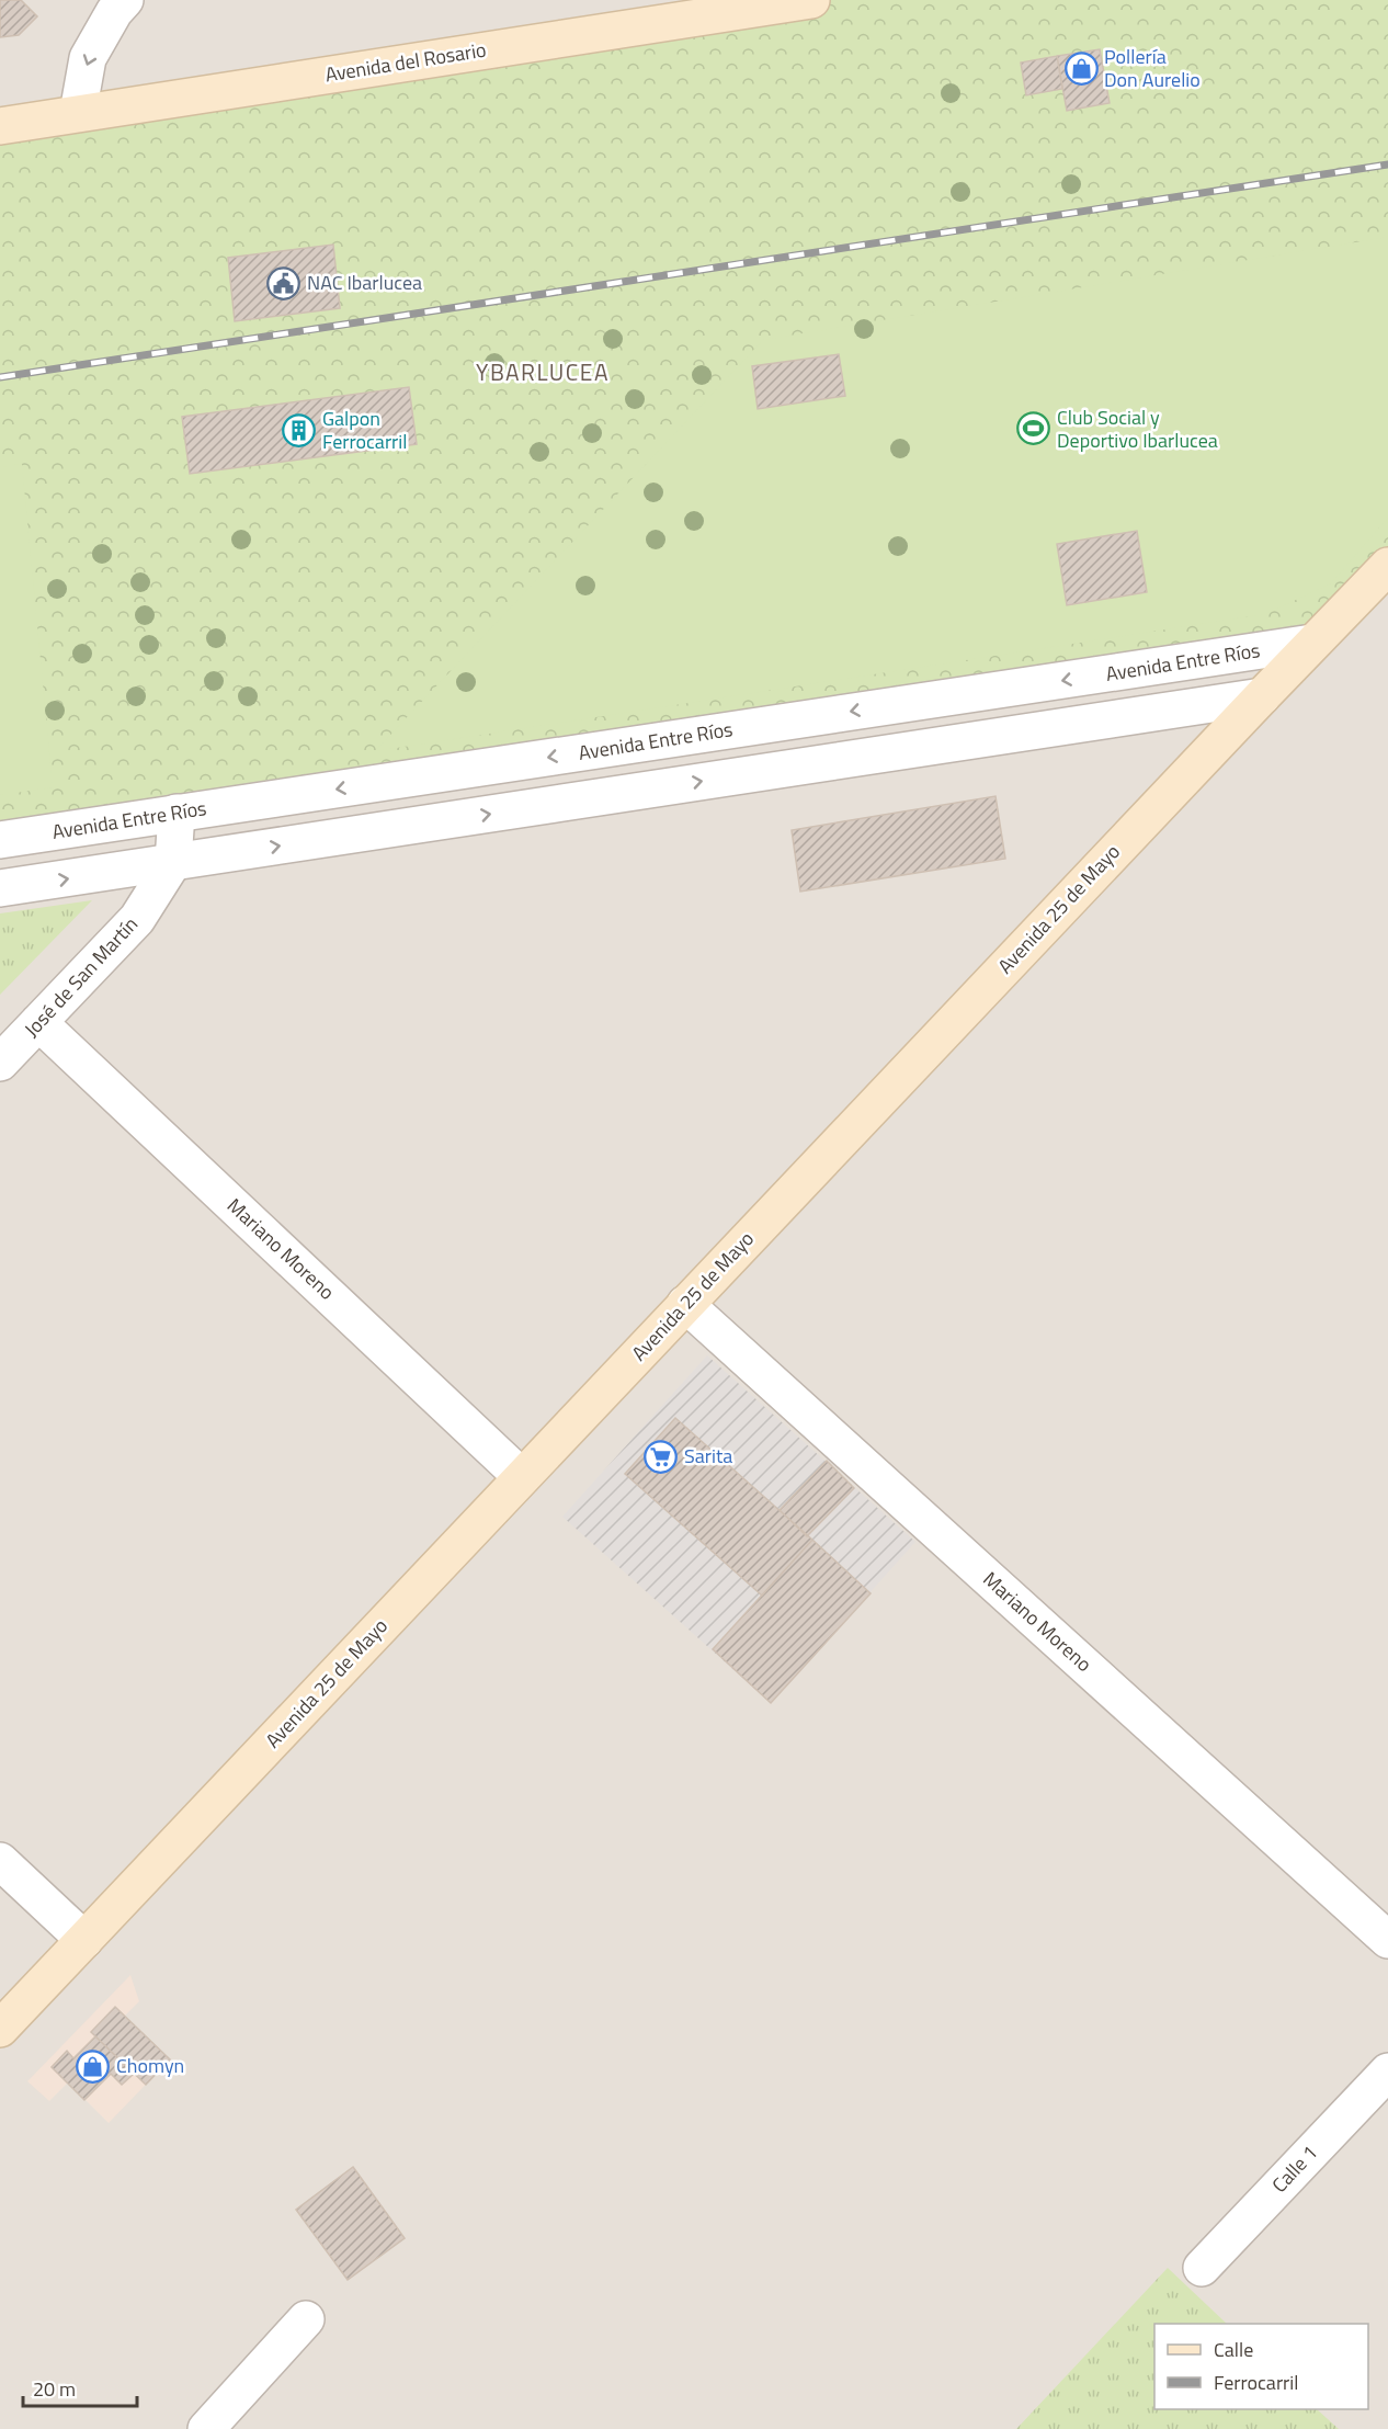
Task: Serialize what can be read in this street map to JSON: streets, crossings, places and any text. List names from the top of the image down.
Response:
{
  "streets": {
    "main road": ["Avenida del Rosario", "Avenida 25 de Mayo"],
    "street": [
      "Avenida Entre Ríos",
      "José de San Martín",
      "Mariano Moreno",
      "Calle 1"
    ]
  },
  "crossings": [
    ["Avenida Entre Ríos", "Avenida 25 de Mayo"],
    ["Avenida Entre Ríos", "José de San Martín"],
    ["Avenida 25 de Mayo", "Mariano Moreno"],
    ["José de San Martín", "Mariano Moreno"]
  ],
  "districts": ["YBARLUCEA"],
  "places": {
    "shop": ["Pollería Don Aurelio", "Chomyn"],
    "public building": ["NAC Ibarlucea"],
    "sports": ["Club Social y Deportivo Ibarlucea"],
    "building": ["Galpon Ferrocarril"],
    "supermarket": ["Sarita"]
  },
  "legend": ["Calle", "Ferrocarril"],
  "scale_bar": "20 m"
}
